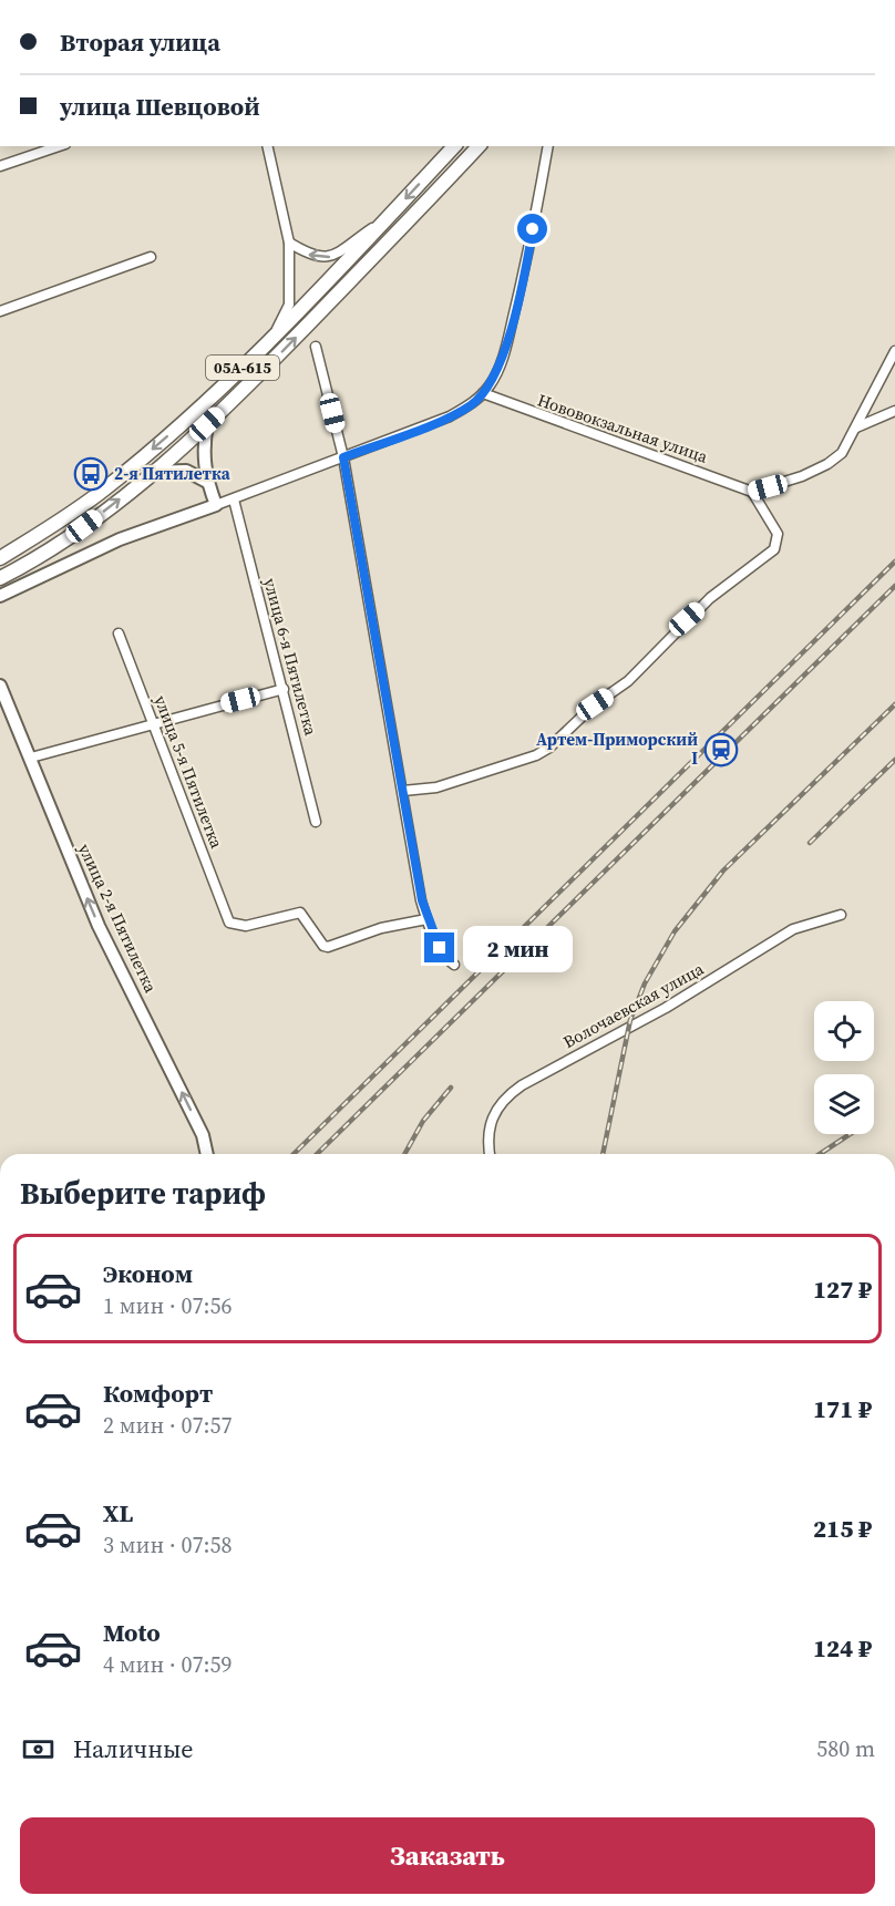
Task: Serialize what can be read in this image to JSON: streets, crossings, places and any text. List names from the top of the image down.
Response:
{
  "streets": {
    "highway": ["05А-615"],
    "main road": ["улица 2-я Пятилетка"],
    "street": [
      "Нововокзальная улица",
      "улица 6-я Пятилетка",
      "улица 5-я Пятилетка",
      "Волочаевская улица"
    ]
  },
  "one_way": ["улица 2-я Пятилетка"],
  "places": {
    "bus stop": ["2-я Пятилетка"],
    "station": ["Артем-Приморский I"]
  },
  "page": {
    "banner": ["Вторая улица", "улица Шевцовой"],
    "bubble": "2 мин",
    "heading": "Выберите тариф",
    "list": [
      {
        "name": "Эконом",
        "note": "1 мин · 07:56",
        "value": "127 ₽"
      },
      {
        "name": "Комфорт",
        "note": "2 мин · 07:57",
        "value": "171 ₽"
      },
      {
        "name": "XL",
        "note": "3 мин · 07:58",
        "value": "215 ₽"
      },
      {
        "name": "Moto",
        "note": "4 мин · 07:59",
        "value": "124 ₽"
      }
    ],
    "pay": ["Наличные", "580 m"],
    "buttons": "Заказать"
  }
}
